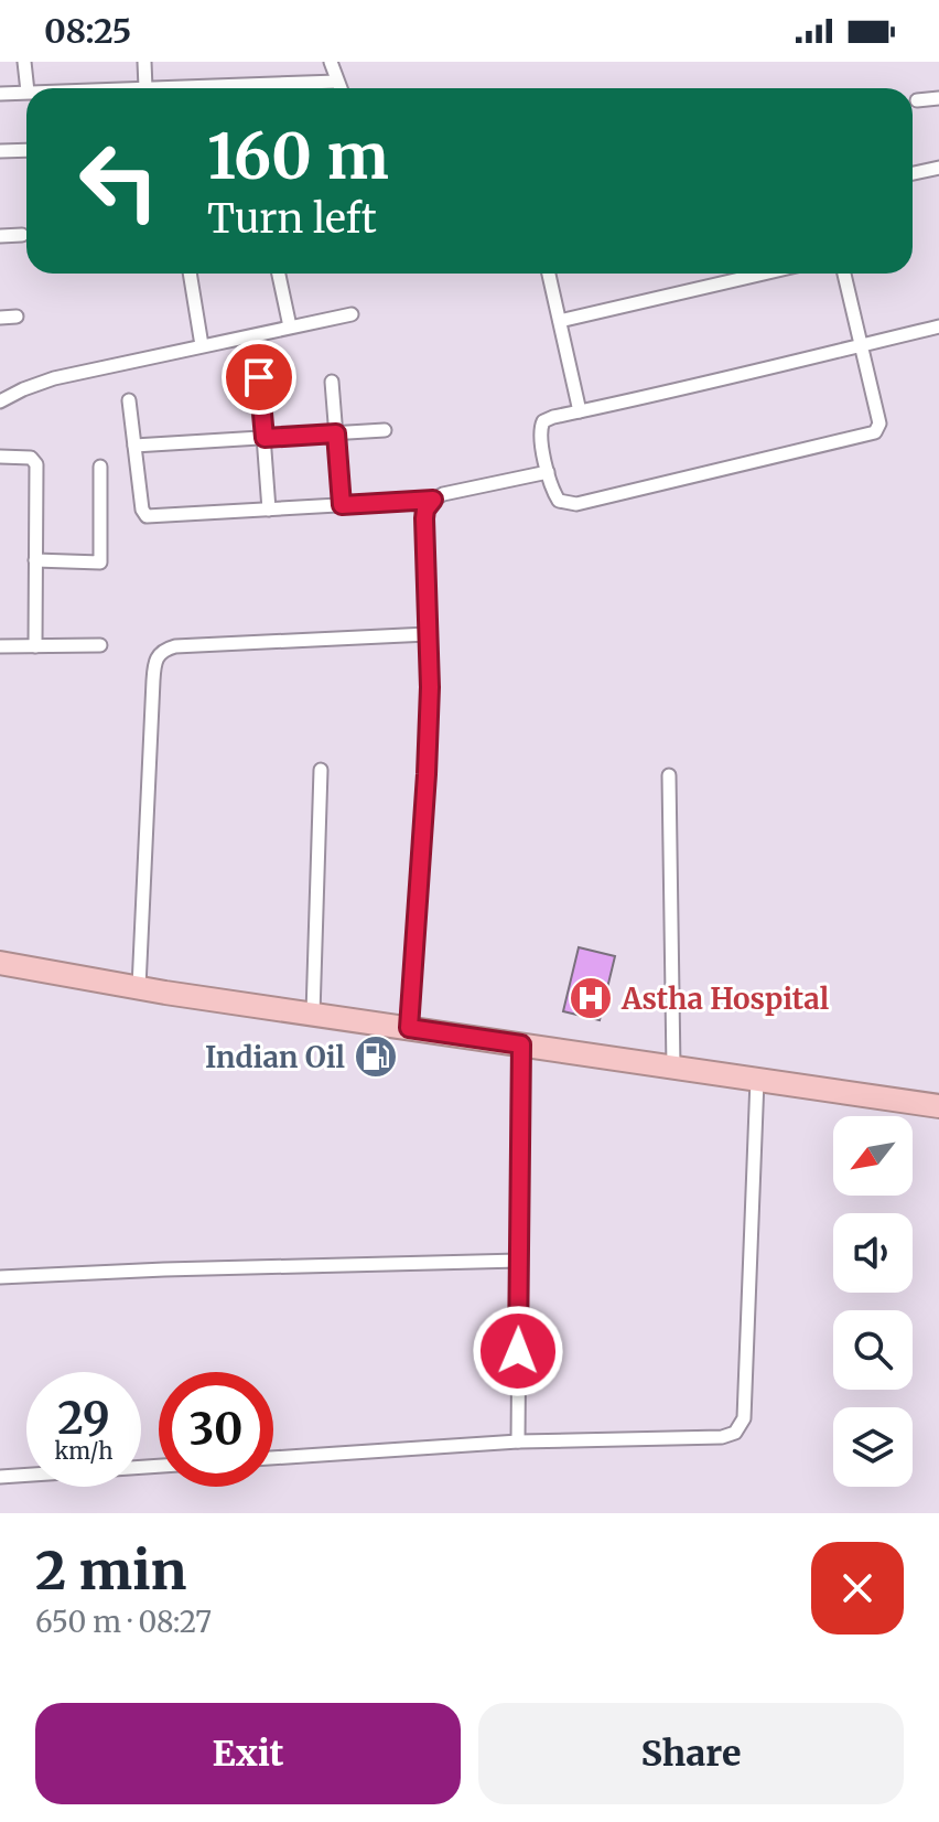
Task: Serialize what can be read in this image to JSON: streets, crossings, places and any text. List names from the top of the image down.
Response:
{
  "places": {
    "hospital": ["Astha Hospital"],
    "fuel station": ["Indian Oil"]
  },
  "north": "bottom left",
  "page": {
    "status": "08:25",
    "turn": ["160 m", "Turn left"],
    "speed": "29 km/h",
    "limit": "30",
    "heading": ["2 min", "650 m · 08:27"],
    "buttons": ["Exit", "Share"]
  }
}
